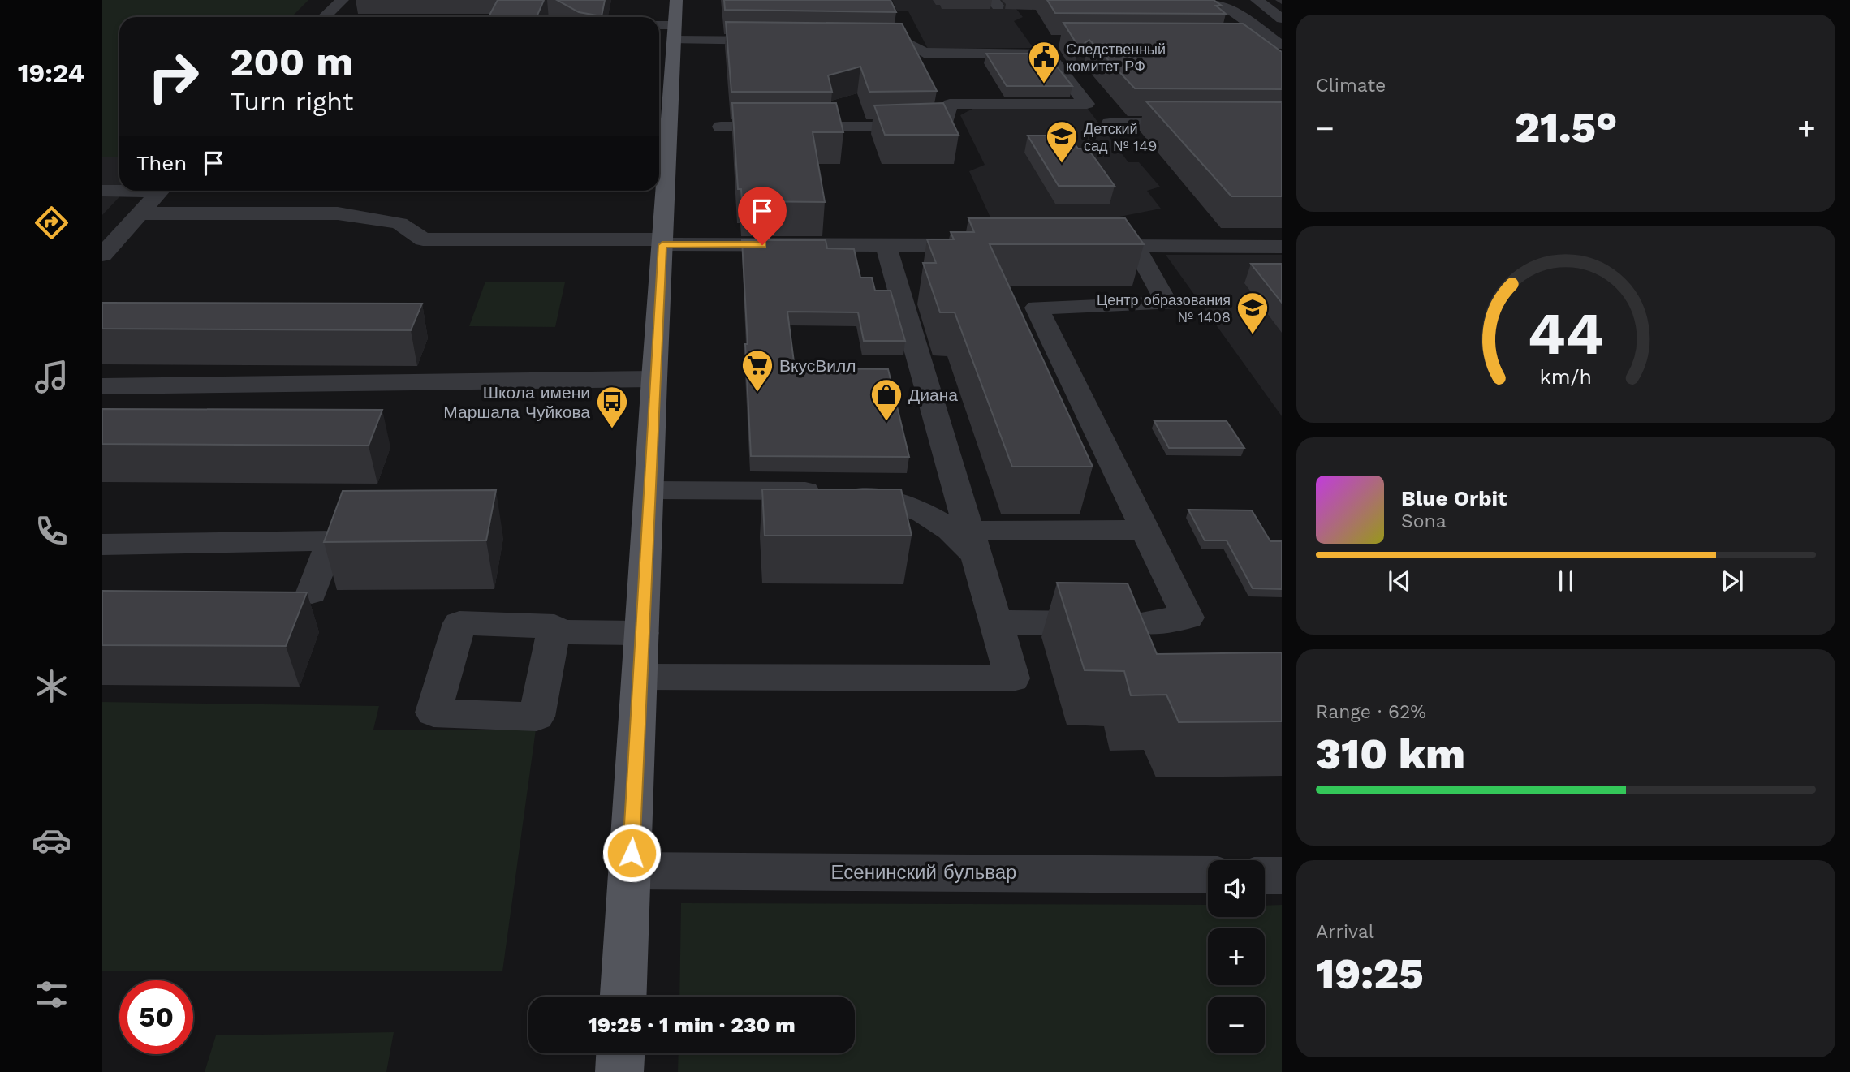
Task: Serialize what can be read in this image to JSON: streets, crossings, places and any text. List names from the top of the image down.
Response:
{
  "streets": {
    "street": ["Есенинский бульвар"]
  },
  "places": {
    "public building": ["Следственный комитет РФ"],
    "school or university": ["Детский сад № 149", "Центр образования № 1408"],
    "supermarket": ["ВкусВилл"],
    "shop": ["Диана"],
    "bus stop": ["Школа имени Маршала Чуйкова"]
  },
  "page": {
    "tabs": "19:24",
    "tile": [
      "Climate",
      ["Range · 62%", "310 km"],
      ["Arrival", "19:25"]
    ],
    "turn": ["200 m", "Turn right"],
    "heat": ["−", "21.5°", "+"],
    "then": "Then",
    "song": ["Blue Orbit", "Sona"],
    "map_buttons": ["+", "−"],
    "limit": "50",
    "trip": "19:25 · 1 min · 230 m",
    "gauge": ["44", "km/h"]
  }
}
